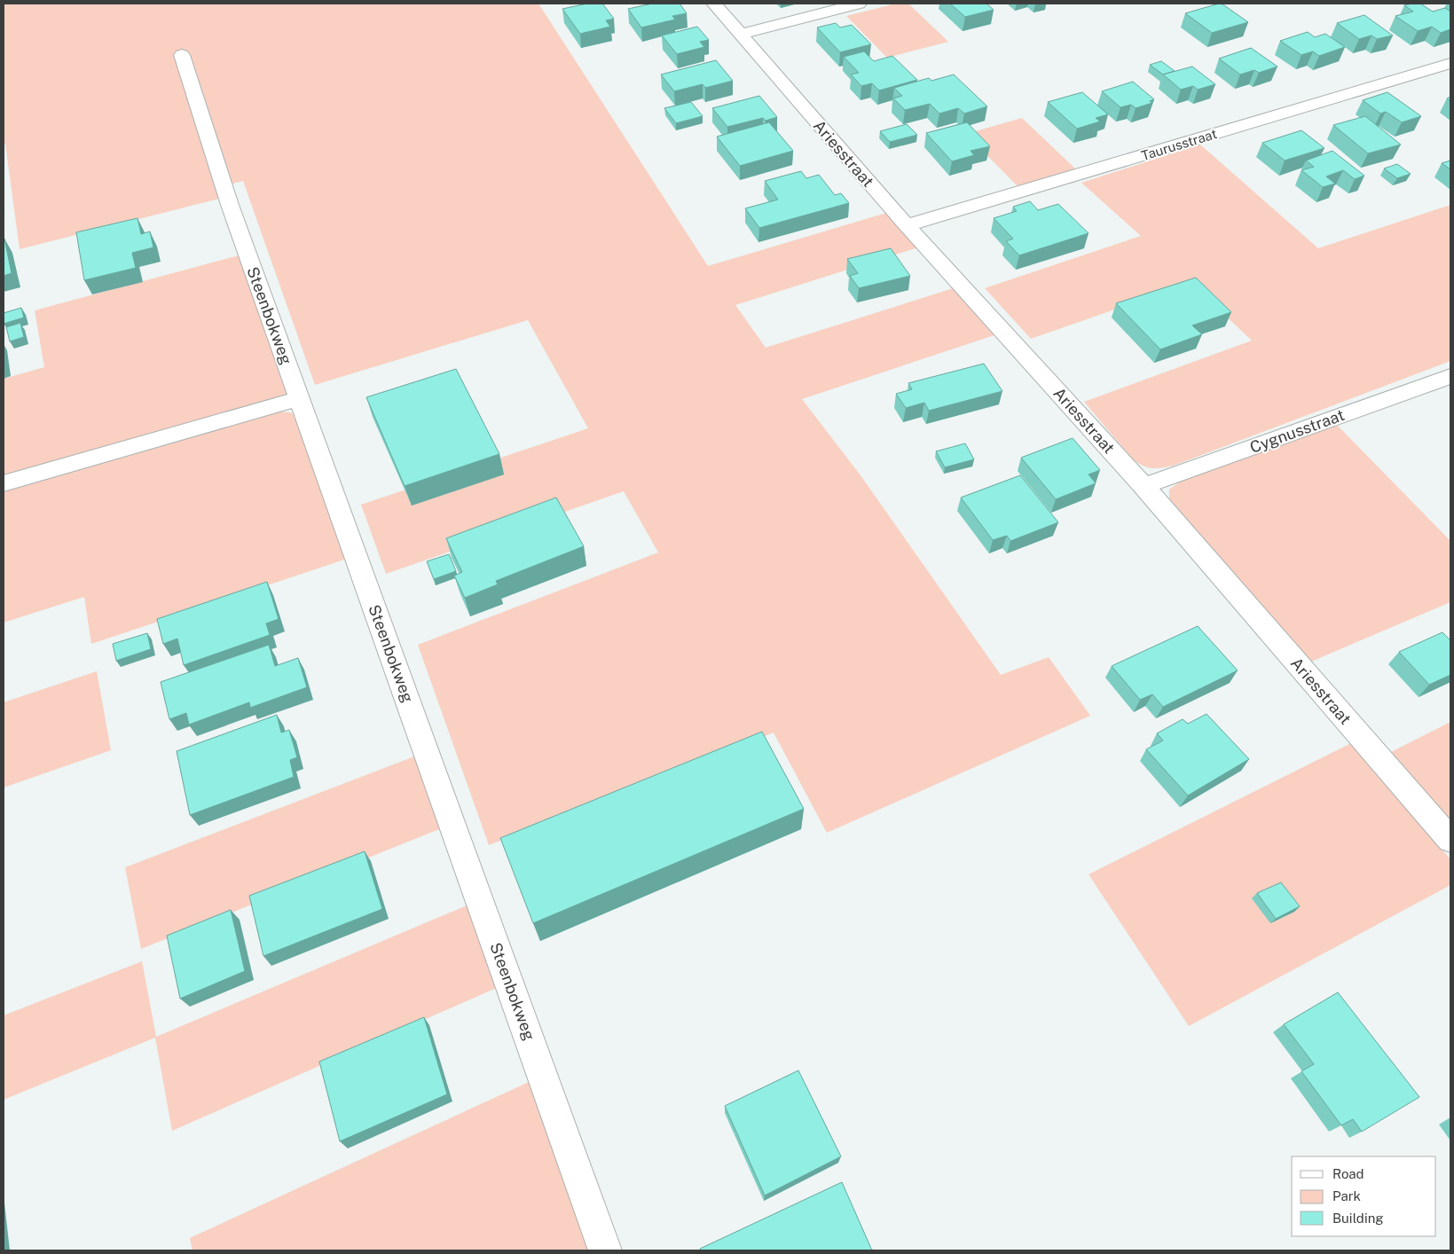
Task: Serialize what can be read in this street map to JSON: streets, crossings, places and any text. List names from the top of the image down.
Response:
{
  "streets": {
    "street": [
      "Taurusstraat",
      "Ariesstraat",
      "Steenbokweg",
      "Cygnusstraat"
    ]
  },
  "crossings": [
    ["Taurusstraat", "Ariesstraat"],
    ["Ariesstraat", "Cygnusstraat"]
  ],
  "legend": ["Road", "Park", "Building"]
}
